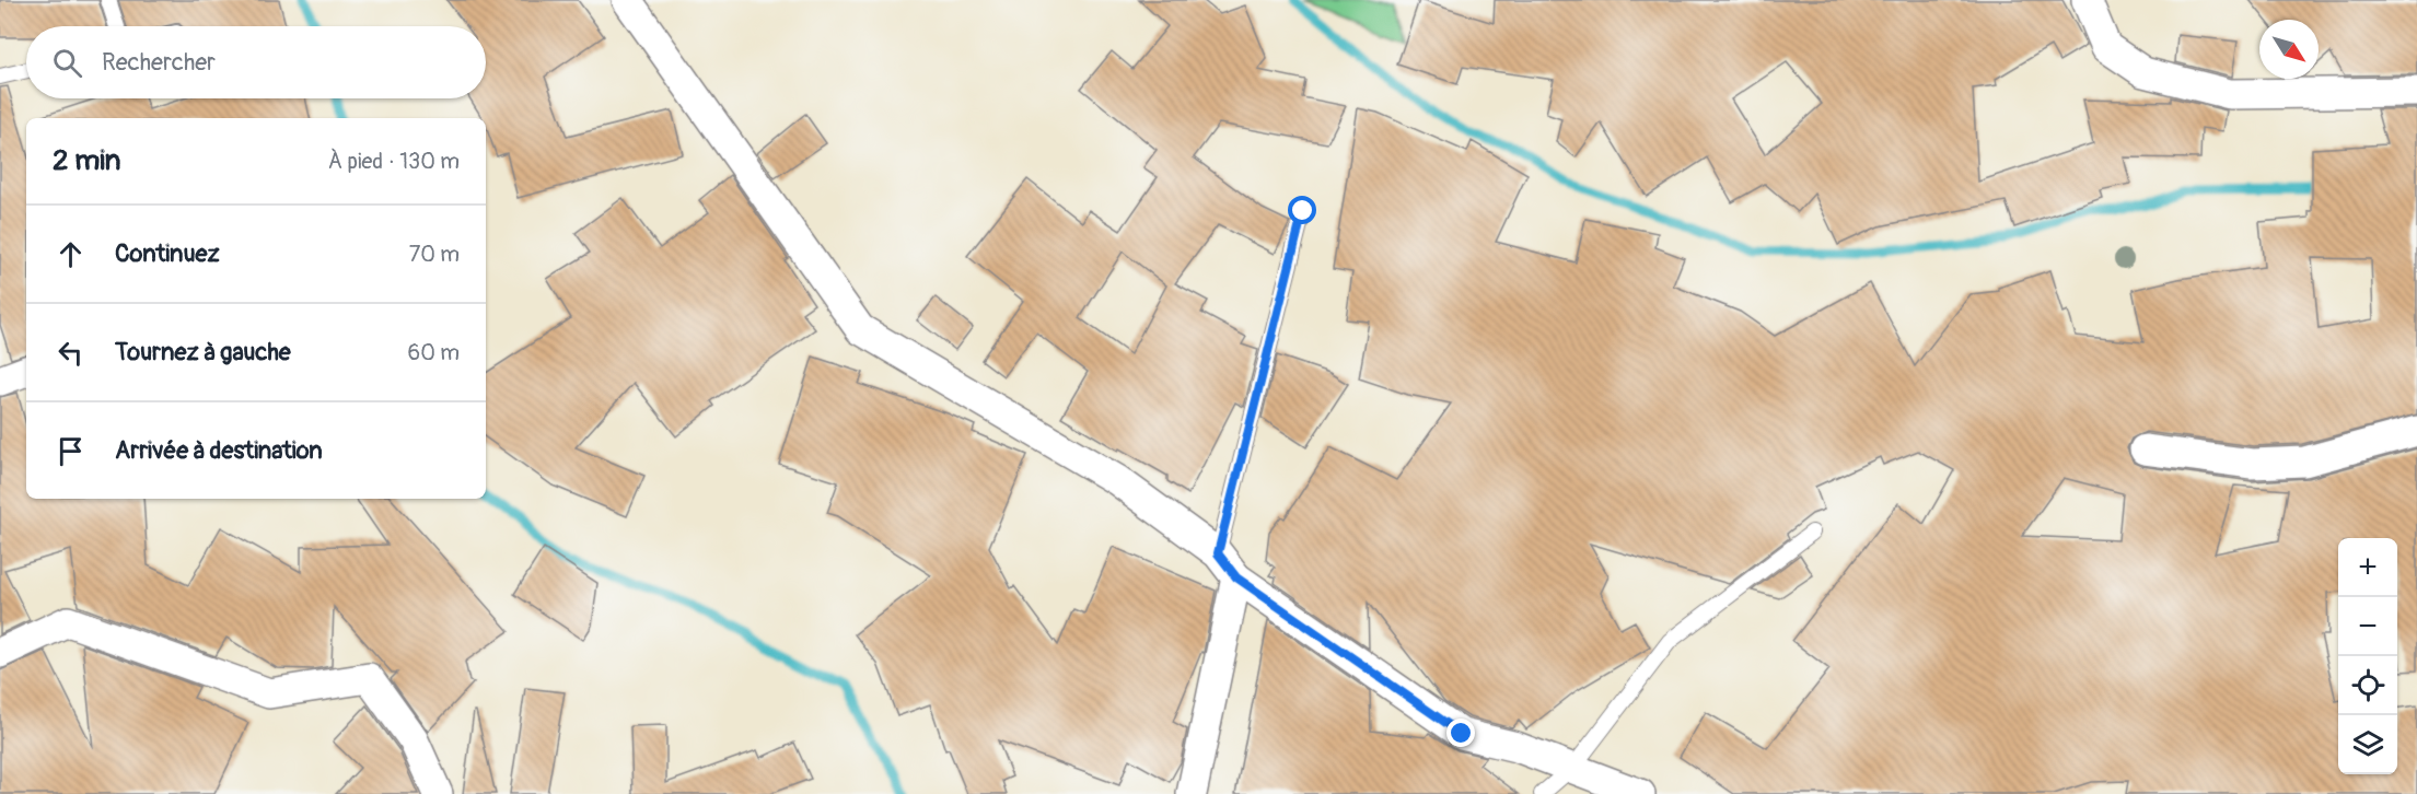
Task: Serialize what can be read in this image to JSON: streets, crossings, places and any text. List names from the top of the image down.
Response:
{
  "north": "bottom right",
  "page": {
    "search": "Rechercher",
    "heading": ["2 min", "À pied · 130 m"],
    "list": [
      ["Continuez", "70 m"],
      ["Tournez à gauche", "60 m"],
      "Arrivée à destination"
    ],
    "map_buttons": ["+", "−"]
  }
}
